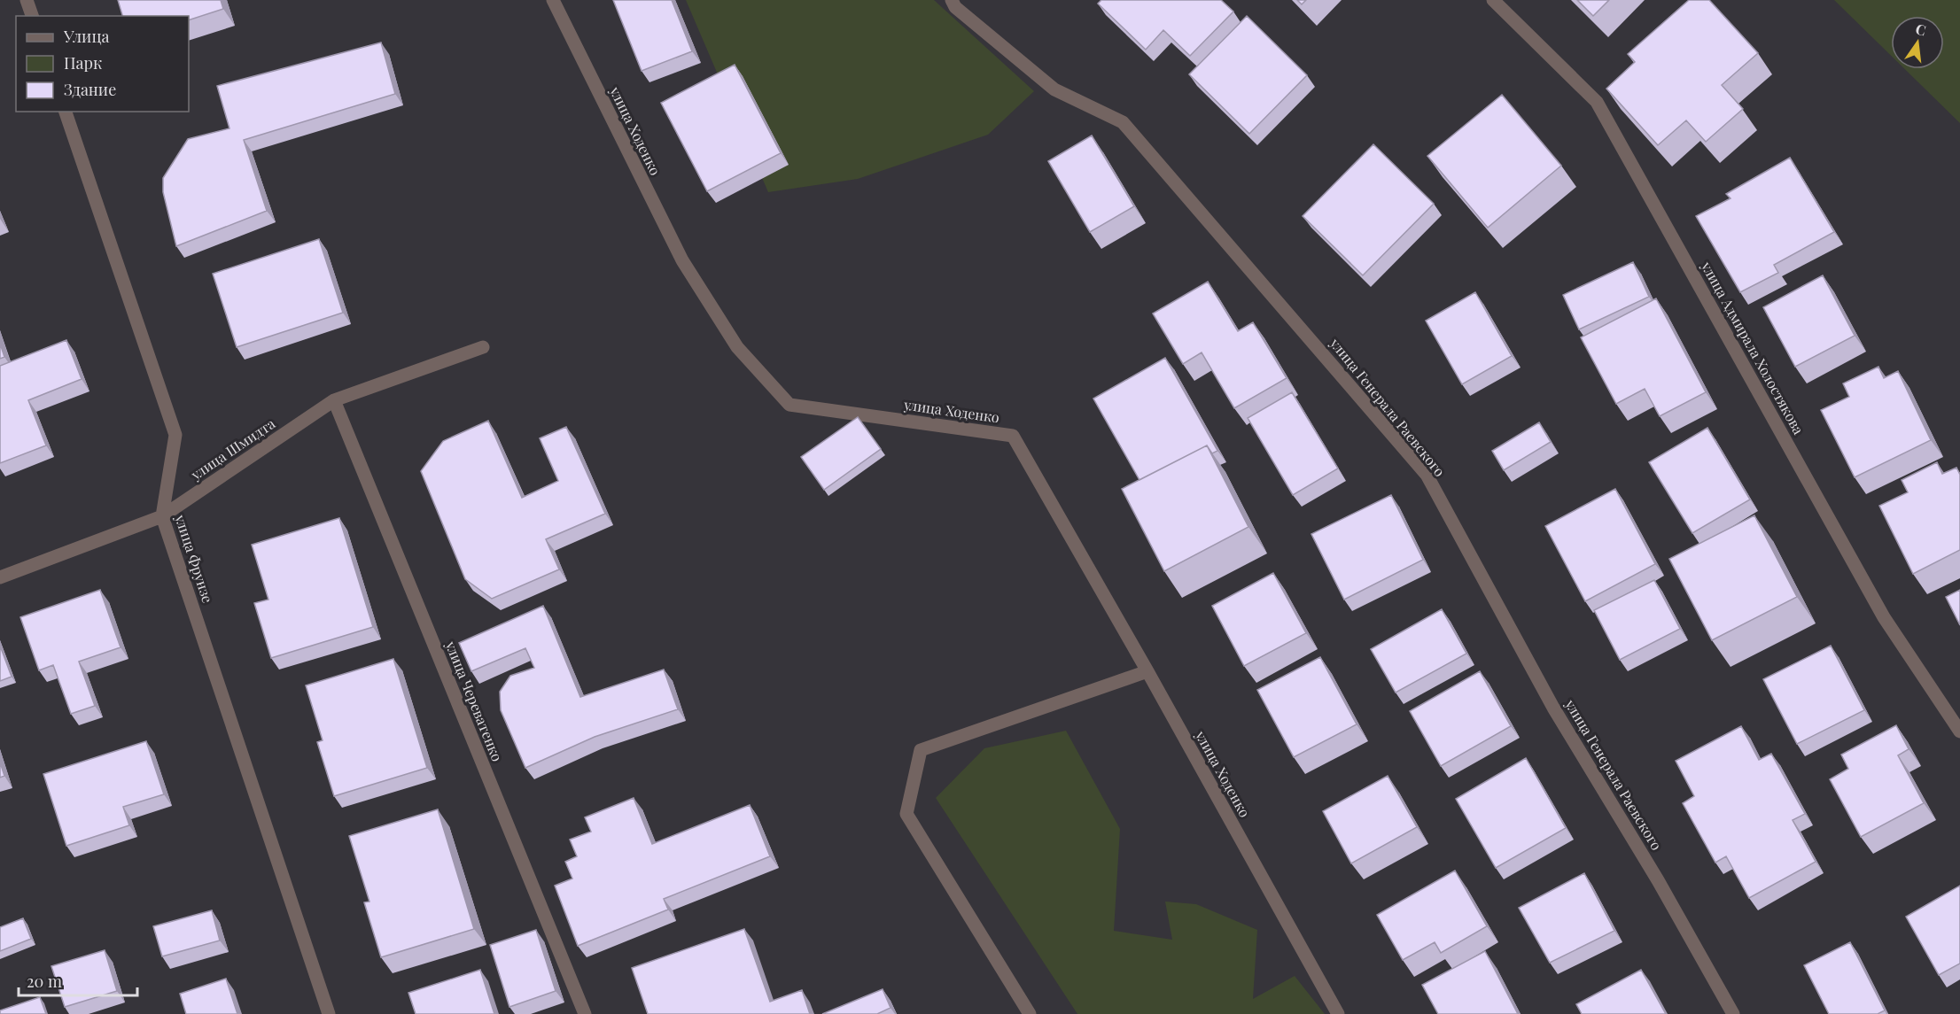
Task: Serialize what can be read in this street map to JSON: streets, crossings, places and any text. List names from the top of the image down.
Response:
{
  "streets": {
    "street": [
      "улица Ходенко",
      "улица Адмирала Холостякова",
      "улица Генерала Раевского",
      "улица Шмидта",
      "улица Фрунзе",
      "улица Череватенко"
    ]
  },
  "crossings": [
    ["улица Шмидта", "улица Фрунзе"],
    ["улица Шмидта", "улица Череватенко"]
  ],
  "legend": ["Улица", "Парк", "Здание"],
  "scale_bar": "20 m",
  "north": "top"
}
